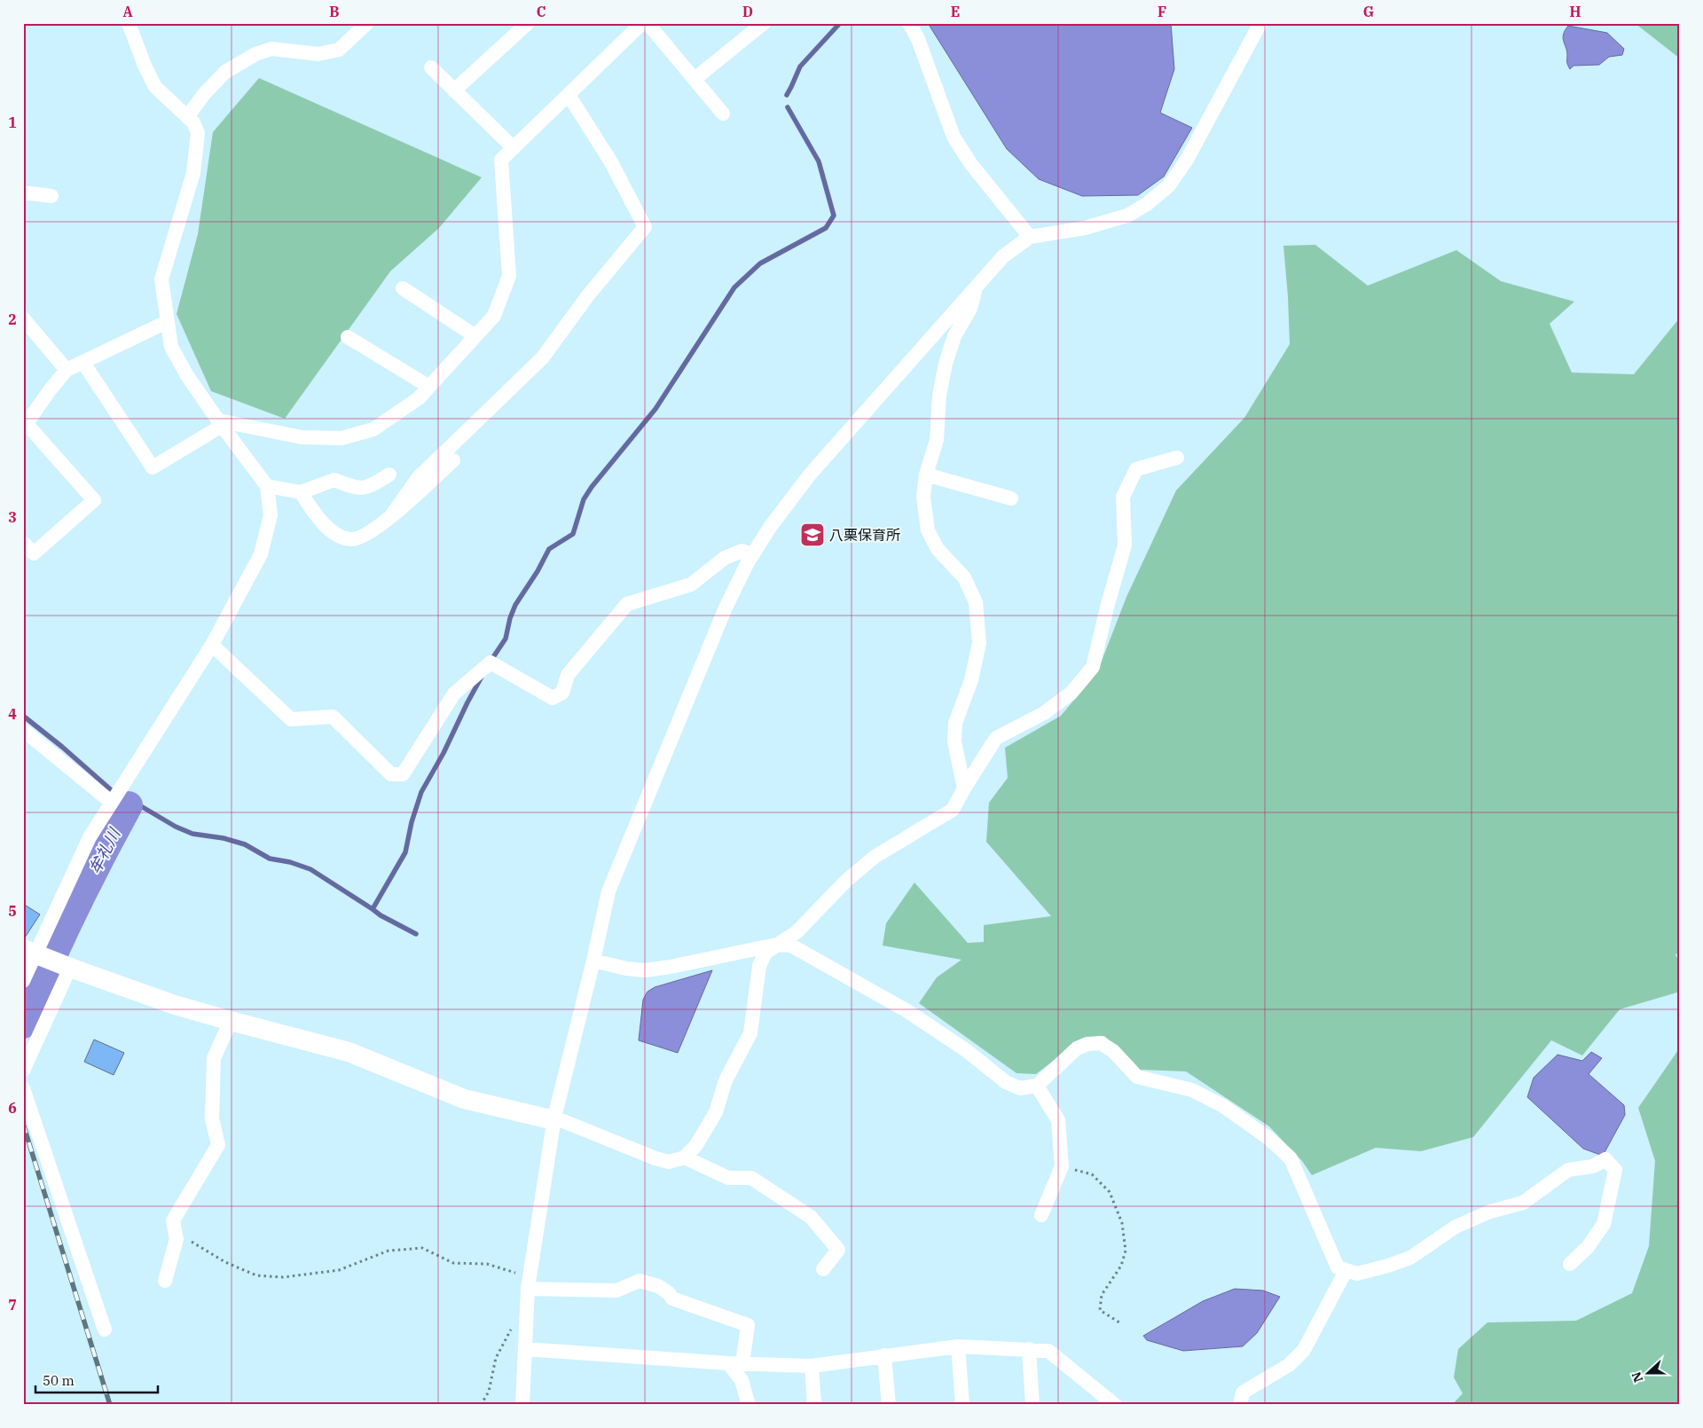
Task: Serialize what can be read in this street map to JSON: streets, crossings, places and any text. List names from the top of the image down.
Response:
{
  "water": ["牟礼川"],
  "places": {
    "school or university": ["八栗保育所"]
  },
  "scale_bar": "50 m",
  "north": "left",
  "grid": {
    "columns": [
      "A",
      "B",
      "C",
      "D",
      "E",
      "F",
      "G",
      "H"
    ],
    "rows": [
      "1",
      "2",
      "3",
      "4",
      "5",
      "6",
      "7"
    ]
  }
}
